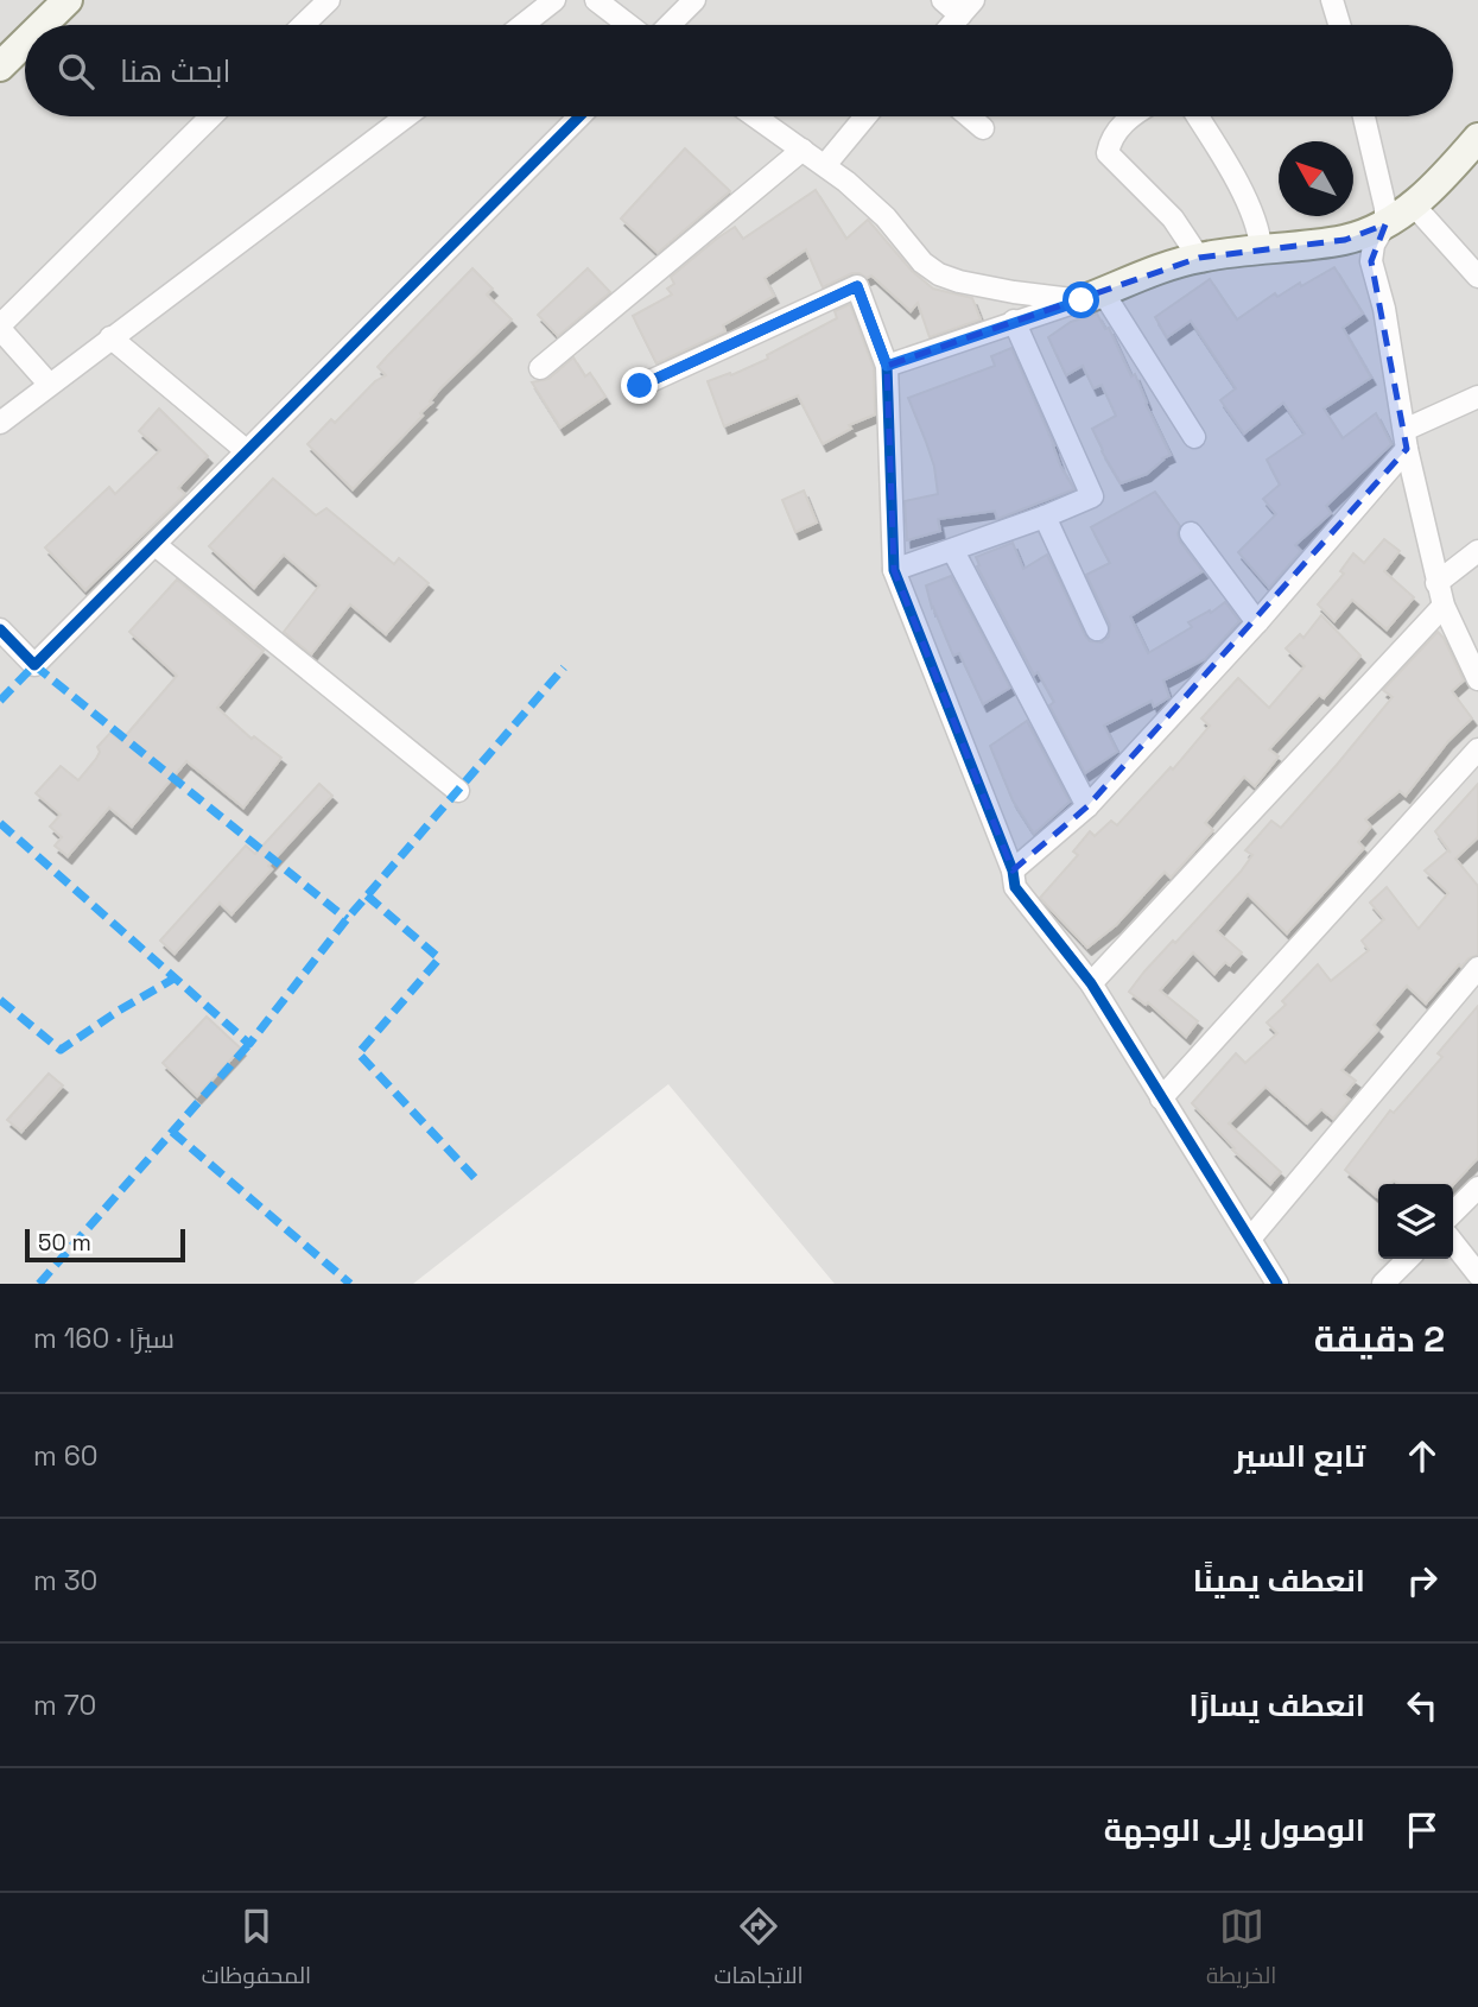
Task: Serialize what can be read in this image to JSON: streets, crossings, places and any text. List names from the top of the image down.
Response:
{
  "scale_bar": "50 m",
  "north": "top left",
  "page": {
    "search": "ابحث هنا",
    "scale": "50 m",
    "heading": ["2 دقيقة", "سيرًا · 160 m"],
    "list": [
      ["تابع السير", "60 m"],
      ["انعطف يمينًا", "30 m"],
      ["انعطف يسارًا", "70 m"],
      "الوصول إلى الوجهة"
    ],
    "nav": ["الخريطة", "الاتجاهات", "المحفوظات"]
  }
}
